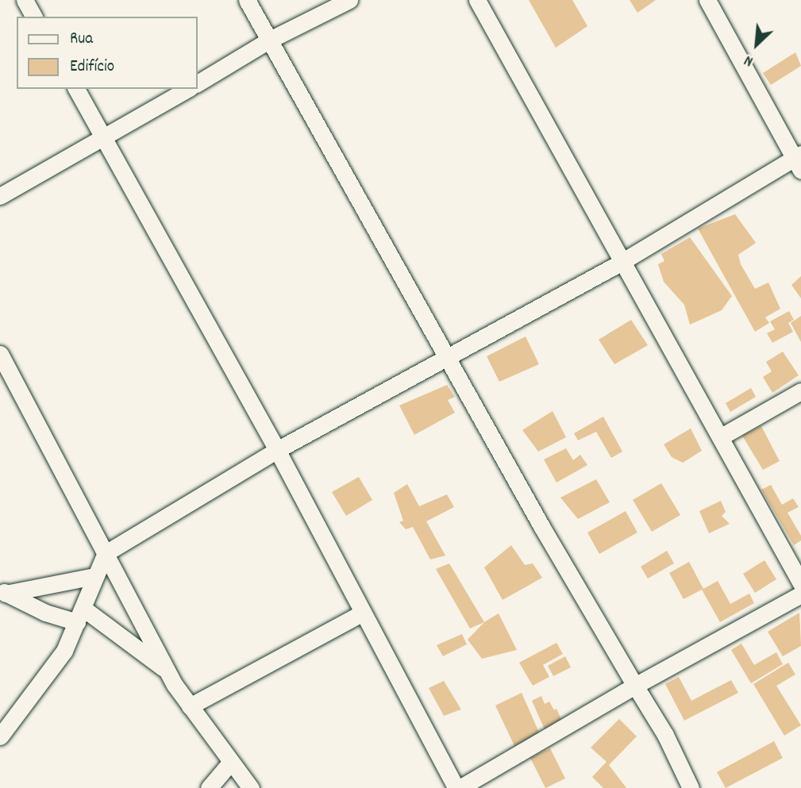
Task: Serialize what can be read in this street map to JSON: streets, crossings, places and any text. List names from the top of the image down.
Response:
{
  "legend": ["Rua", "Edifício"],
  "north": "bottom left"
}
